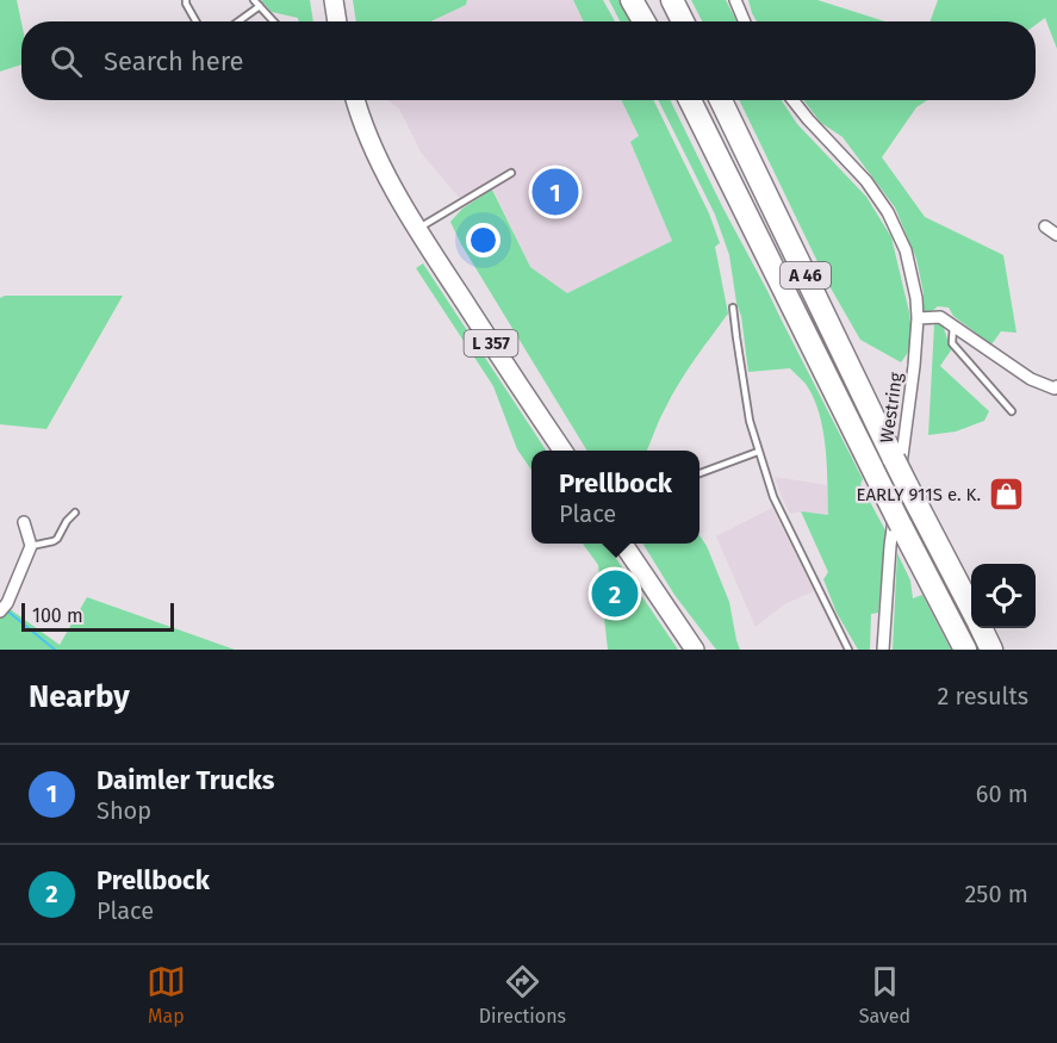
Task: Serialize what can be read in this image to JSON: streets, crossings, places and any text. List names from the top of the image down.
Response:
{
  "streets": {
    "highway": ["A 46"],
    "main road": ["L 357"],
    "street": ["Westring"]
  },
  "places": {
    "shop": ["EARLY 911S e. K."]
  },
  "scale_bar": "100 m",
  "page": {
    "search": "Search here",
    "pins": ["1", "2"],
    "popup": ["Prellbock", "Place"],
    "scale": "100 m",
    "heading": ["Nearby", "2 results"],
    "list": [
      {
        "mark": "1",
        "name": "Daimler Trucks",
        "note": "Shop",
        "value": "60 m"
      },
      {
        "mark": "2",
        "name": "Prellbock",
        "note": "Place",
        "value": "250 m"
      }
    ],
    "nav": ["Map", "Directions", "Saved"]
  }
}
